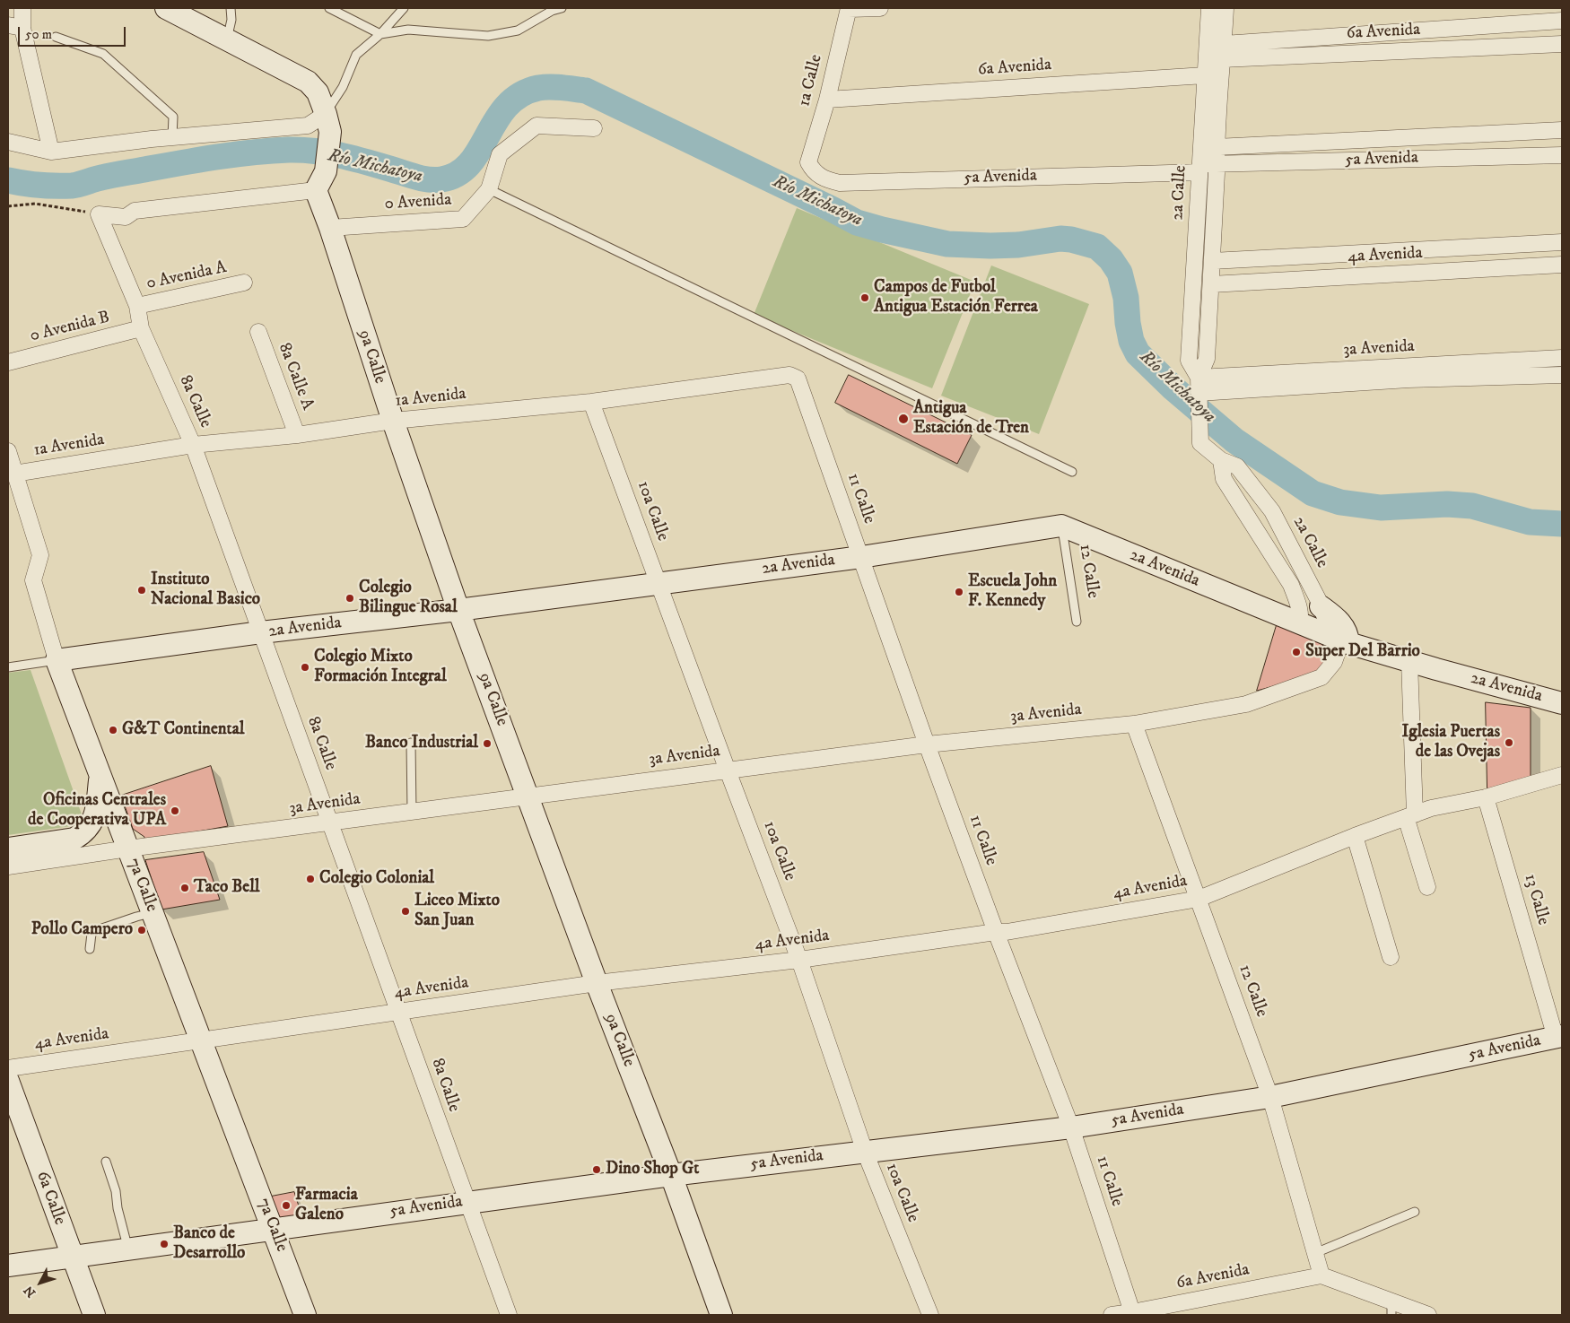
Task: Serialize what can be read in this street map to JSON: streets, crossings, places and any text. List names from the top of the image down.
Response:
{
  "streets": {
    "main road": [
      "5a Avenida",
      "9a Calle",
      "2a Avenida",
      "7a Calle",
      "6a Calle"
    ],
    "street": [
      "6a Avenida",
      "1a Calle",
      "2a Calle",
      "0 Avenida",
      "4a Avenida",
      "0 Avenida A",
      "0 Avenida B",
      "3a Avenida",
      "8a Calle A",
      "1a Avenida",
      "8a Calle",
      "11 Calle",
      "10a Calle",
      "12 Calle",
      "13 Calle"
    ]
  },
  "crossings": [
    ["6a Avenida", "1a Calle"],
    ["6a Avenida", "2a Calle"],
    ["6a Avenida", "11 Calle"],
    ["6a Avenida", "12 Calle"],
    ["1a Calle", "5a Avenida"],
    ["5a Avenida", "2a Calle"],
    ["5a Avenida", "9a Calle"],
    ["5a Avenida", "8a Calle"],
    ["5a Avenida", "11 Calle"],
    ["5a Avenida", "10a Calle"],
    ["5a Avenida", "12 Calle"],
    ["5a Avenida", "7a Calle"],
    ["5a Avenida", "13 Calle"],
    ["5a Avenida", "6a Calle"],
    ["2a Calle", "4a Avenida"],
    ["2a Calle", "3a Avenida"],
    ["0 Avenida", "9a Calle"],
    ["4a Avenida", "9a Calle"],
    ["4a Avenida", "8a Calle"],
    ["4a Avenida", "11 Calle"],
    ["4a Avenida", "10a Calle"],
    ["4a Avenida", "12 Calle"],
    ["4a Avenida", "7a Calle"],
    ["4a Avenida", "13 Calle"],
    ["0 Avenida A", "8a Calle"],
    ["0 Avenida B", "8a Calle"],
    ["3a Avenida", "9a Calle"],
    ["3a Avenida", "8a Calle"],
    ["3a Avenida", "11 Calle"],
    ["3a Avenida", "10a Calle"],
    ["3a Avenida", "2a Avenida"],
    ["3a Avenida", "12 Calle"],
    ["3a Avenida", "7a Calle"],
    ["9a Calle", "1a Avenida"],
    ["9a Calle", "2a Avenida"],
    ["8a Calle A", "1a Avenida"],
    ["1a Avenida", "8a Calle"],
    ["1a Avenida", "11 Calle"],
    ["1a Avenida", "10a Calle"],
    ["1a Avenida", "7a Calle"],
    ["8a Calle", "2a Avenida"],
    ["11 Calle", "2a Avenida"],
    ["10a Calle", "2a Avenida"],
    ["2a Avenida", "12 Calle"],
    ["2a Avenida", "7a Calle"]
  ],
  "water": ["Río Michatoya"],
  "places": [
    "Campos de Futbol Antigua Estación Ferrea",
    "Antigua Estación de Tren",
    "Instituto Nacional Basico",
    "Escuela John F. Kennedy",
    "Colegio Bilingue Rosal",
    "Super Del Barrio",
    "Colegio Mixto Formación Integral",
    "G&T Continental",
    "Iglesia Puertas de las Ovejas",
    "Banco Industrial",
    "Oficinas Centrales de Cooperativa UPA",
    "Colegio Colonial",
    "Taco Bell",
    "Liceo Mixto San Juan",
    "Pollo Campero",
    "Dino Shop Gt",
    "Farmacia Galeno",
    "Banco de Desarrollo"
  ],
  "scale_bar": "50 m",
  "north": "bottom left"
}
